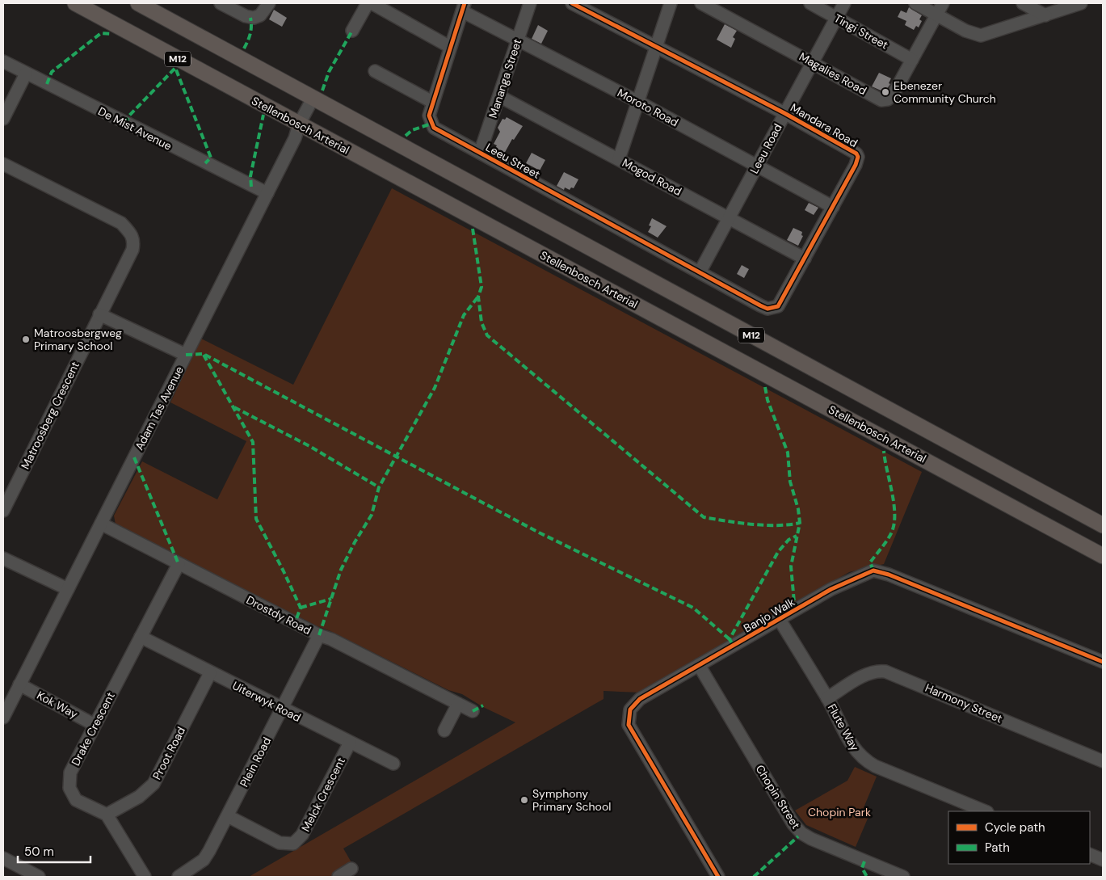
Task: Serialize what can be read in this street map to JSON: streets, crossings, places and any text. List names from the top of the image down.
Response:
{
  "streets": {
    "main road": ["M12", "Stellenbosch Arterial"],
    "street": [
      "Tingi Street",
      "Magalies Road",
      "Mananga Street",
      "Moroto Road",
      "Mandara Road",
      "De Mist Avenue",
      "Leeu Road",
      "Leeu Street",
      "Mogod Road",
      "Adam Tas Avenue",
      "Matroosberg Crescent",
      "Drostdy Road",
      "Banjo Walk",
      "Uiterwyk Road",
      "Harmony Street",
      "Kok Way",
      "Flute Way",
      "Drake Crescent",
      "Proot Road",
      "Plein Road",
      "Melck Crescent",
      "Chopin Street"
    ]
  },
  "crossings": [
    ["Tingi Street", "Magalies Road"],
    ["Tingi Street", "Leeu Road"],
    ["M12", "Adam Tas Avenue"],
    ["Magalies Road", "Leeu Road"],
    ["Mananga Street", "Moroto Road"],
    ["Mananga Street", "Leeu Street"],
    ["Mananga Street", "Mogod Road"],
    ["Moroto Road", "Mandara Road"],
    ["Moroto Road", "Leeu Road"],
    ["Moroto Road", "Leeu Street"],
    ["Stellenbosch Arterial", "Adam Tas Avenue"],
    ["Mandara Road", "Leeu Road"],
    ["Mandara Road", "Leeu Street"],
    ["Mandara Road", "Mogod Road"],
    ["De Mist Avenue", "Adam Tas Avenue"],
    ["Leeu Road", "Leeu Street"],
    ["Leeu Road", "Mogod Road"],
    ["Adam Tas Avenue", "Drostdy Road"],
    ["Adam Tas Avenue", "Kok Way"],
    ["Drostdy Road", "Drake Crescent"],
    ["Drostdy Road", "Plein Road"],
    ["Banjo Walk", "Flute Way"],
    ["Banjo Walk", "Chopin Street"],
    ["Uiterwyk Road", "Drake Crescent"],
    ["Uiterwyk Road", "Proot Road"],
    ["Uiterwyk Road", "Plein Road"],
    ["Uiterwyk Road", "Melck Crescent"],
    ["Harmony Street", "Flute Way"],
    ["Kok Way", "Drake Crescent"],
    ["Drake Crescent", "Proot Road"],
    ["Plein Road", "Melck Crescent"]
  ],
  "parks": ["Chopin Park"],
  "places": ["Ebenezer Community Church", "Matroosbergweg Primary School", "Symphony Primary School"],
  "legend": ["Cycle path", "Path"],
  "scale_bar": "50 m"
}
